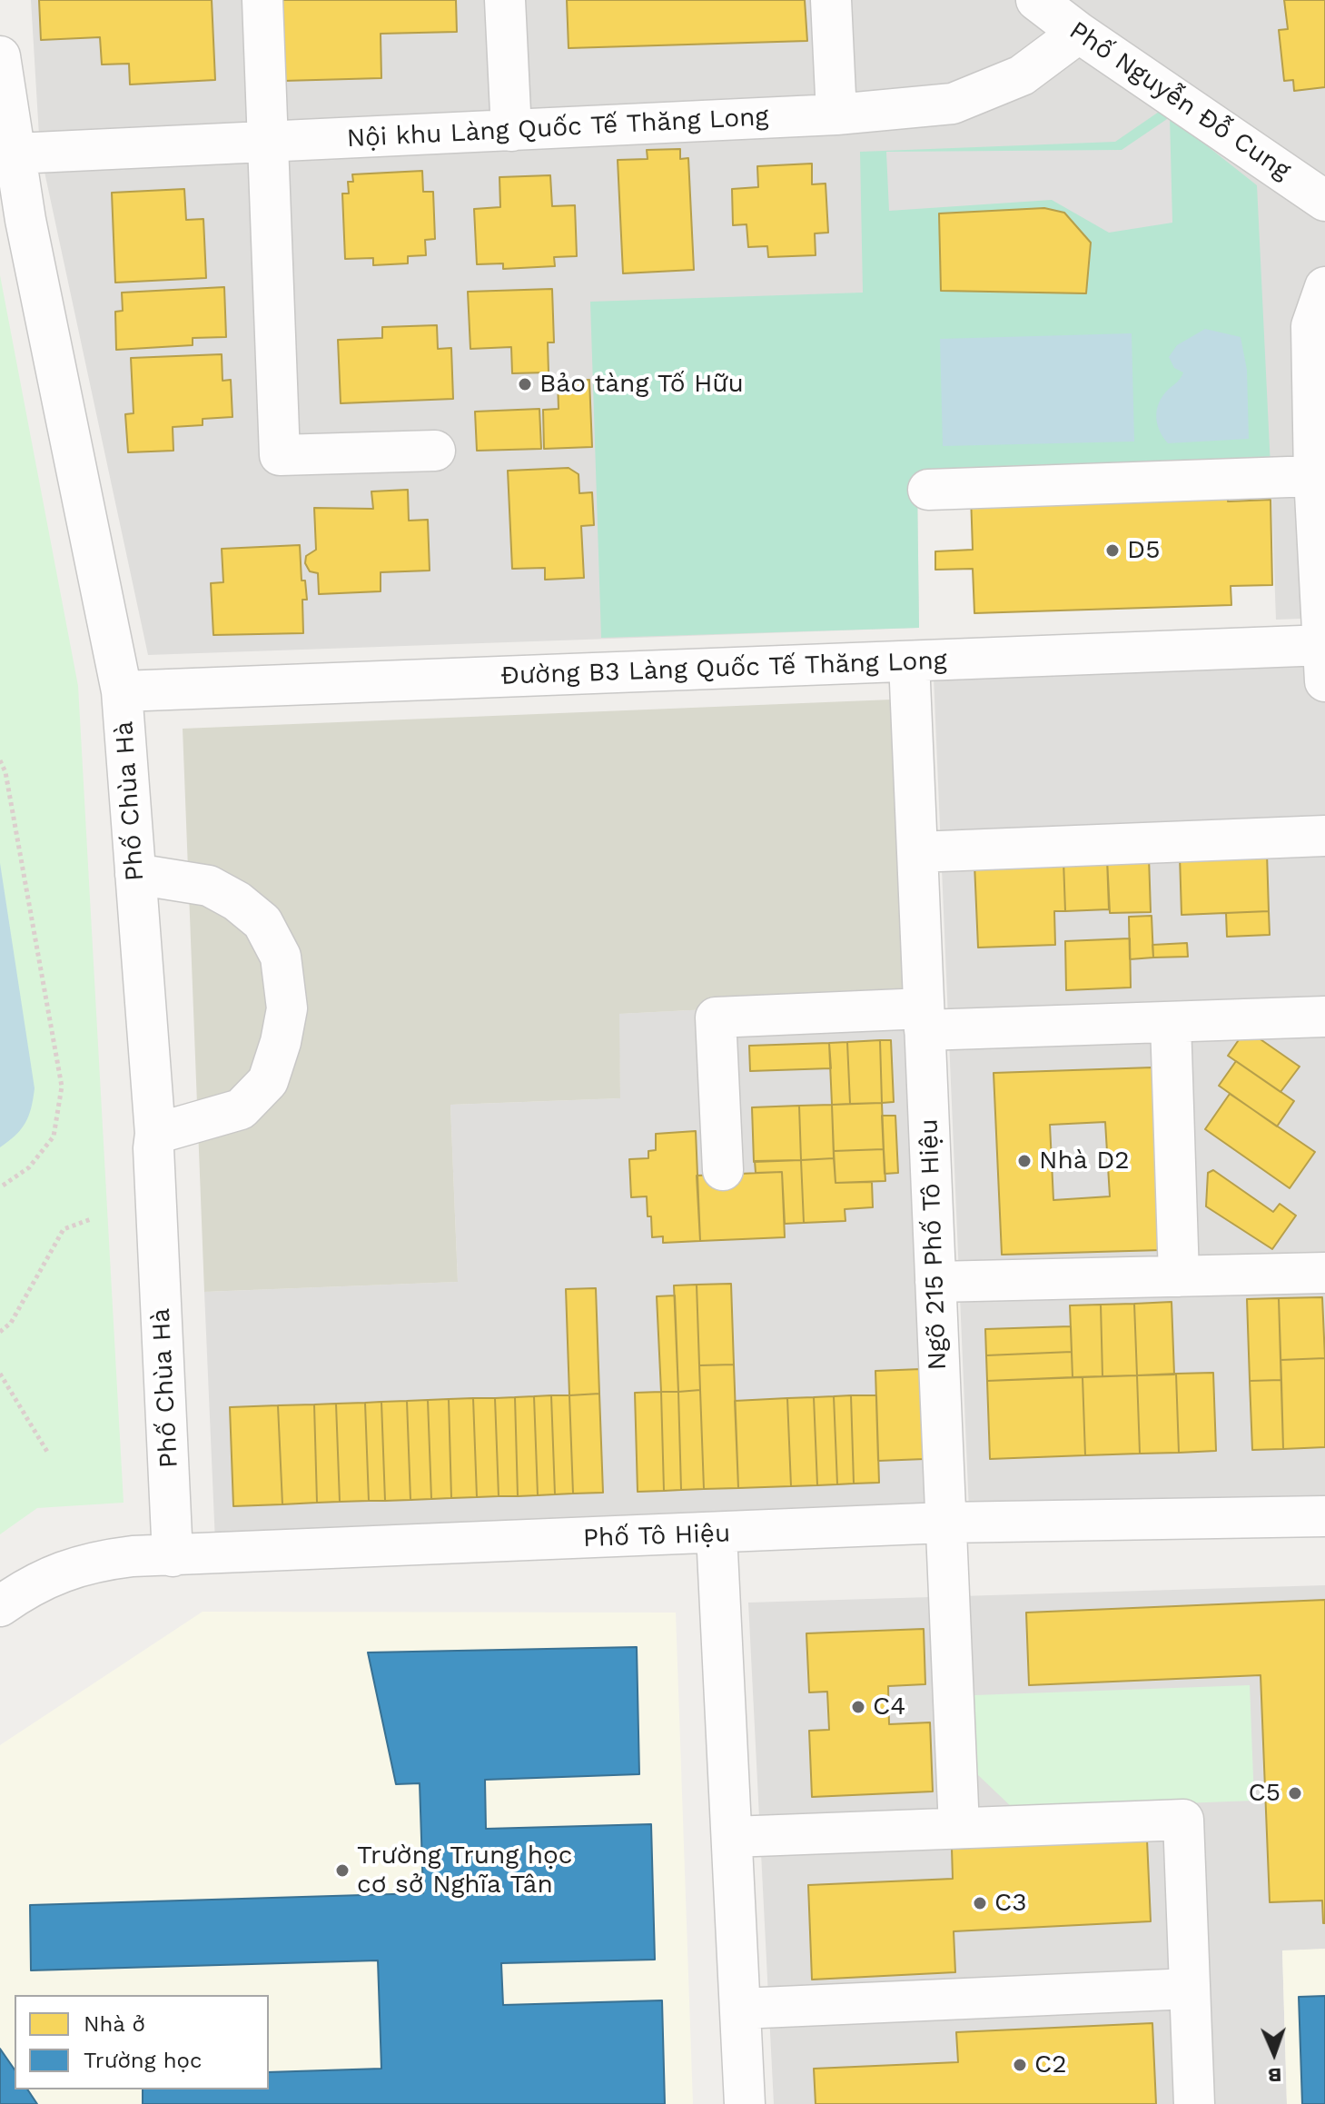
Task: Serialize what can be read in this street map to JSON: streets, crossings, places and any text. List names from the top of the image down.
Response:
{
  "streets": {
    "street": [
      "Phố Nguyễn Đỗ Cung",
      "Nội khu Làng Quốc Tế Thăng Long",
      "Đường B3 Làng Quốc Tế Thăng Long",
      "Phố Chùa Hà",
      "Ngõ 215 Phố Tô Hiệu",
      "Phố Tô Hiệu"
    ]
  },
  "crossings": [
    ["Phố Nguyễn Đỗ Cung", "Nội khu Làng Quốc Tế Thăng Long"],
    ["Nội khu Làng Quốc Tế Thăng Long", "Phố Chùa Hà"],
    ["Đường B3 Làng Quốc Tế Thăng Long", "Phố Chùa Hà"],
    ["Đường B3 Làng Quốc Tế Thăng Long", "Ngõ 215 Phố Tô Hiệu"],
    ["Phố Chùa Hà", "Phố Tô Hiệu"],
    ["Ngõ 215 Phố Tô Hiệu", "Phố Tô Hiệu"]
  ],
  "places": [
    "Bảo tàng Tố Hữu",
    "D5",
    "Nhà D2",
    "C4",
    "C5",
    "Trường Trung học cơ sở Nghĩa Tân",
    "C3",
    "C2"
  ],
  "legend": ["Nhà ở", "Trường học"],
  "north": "bottom"
}
